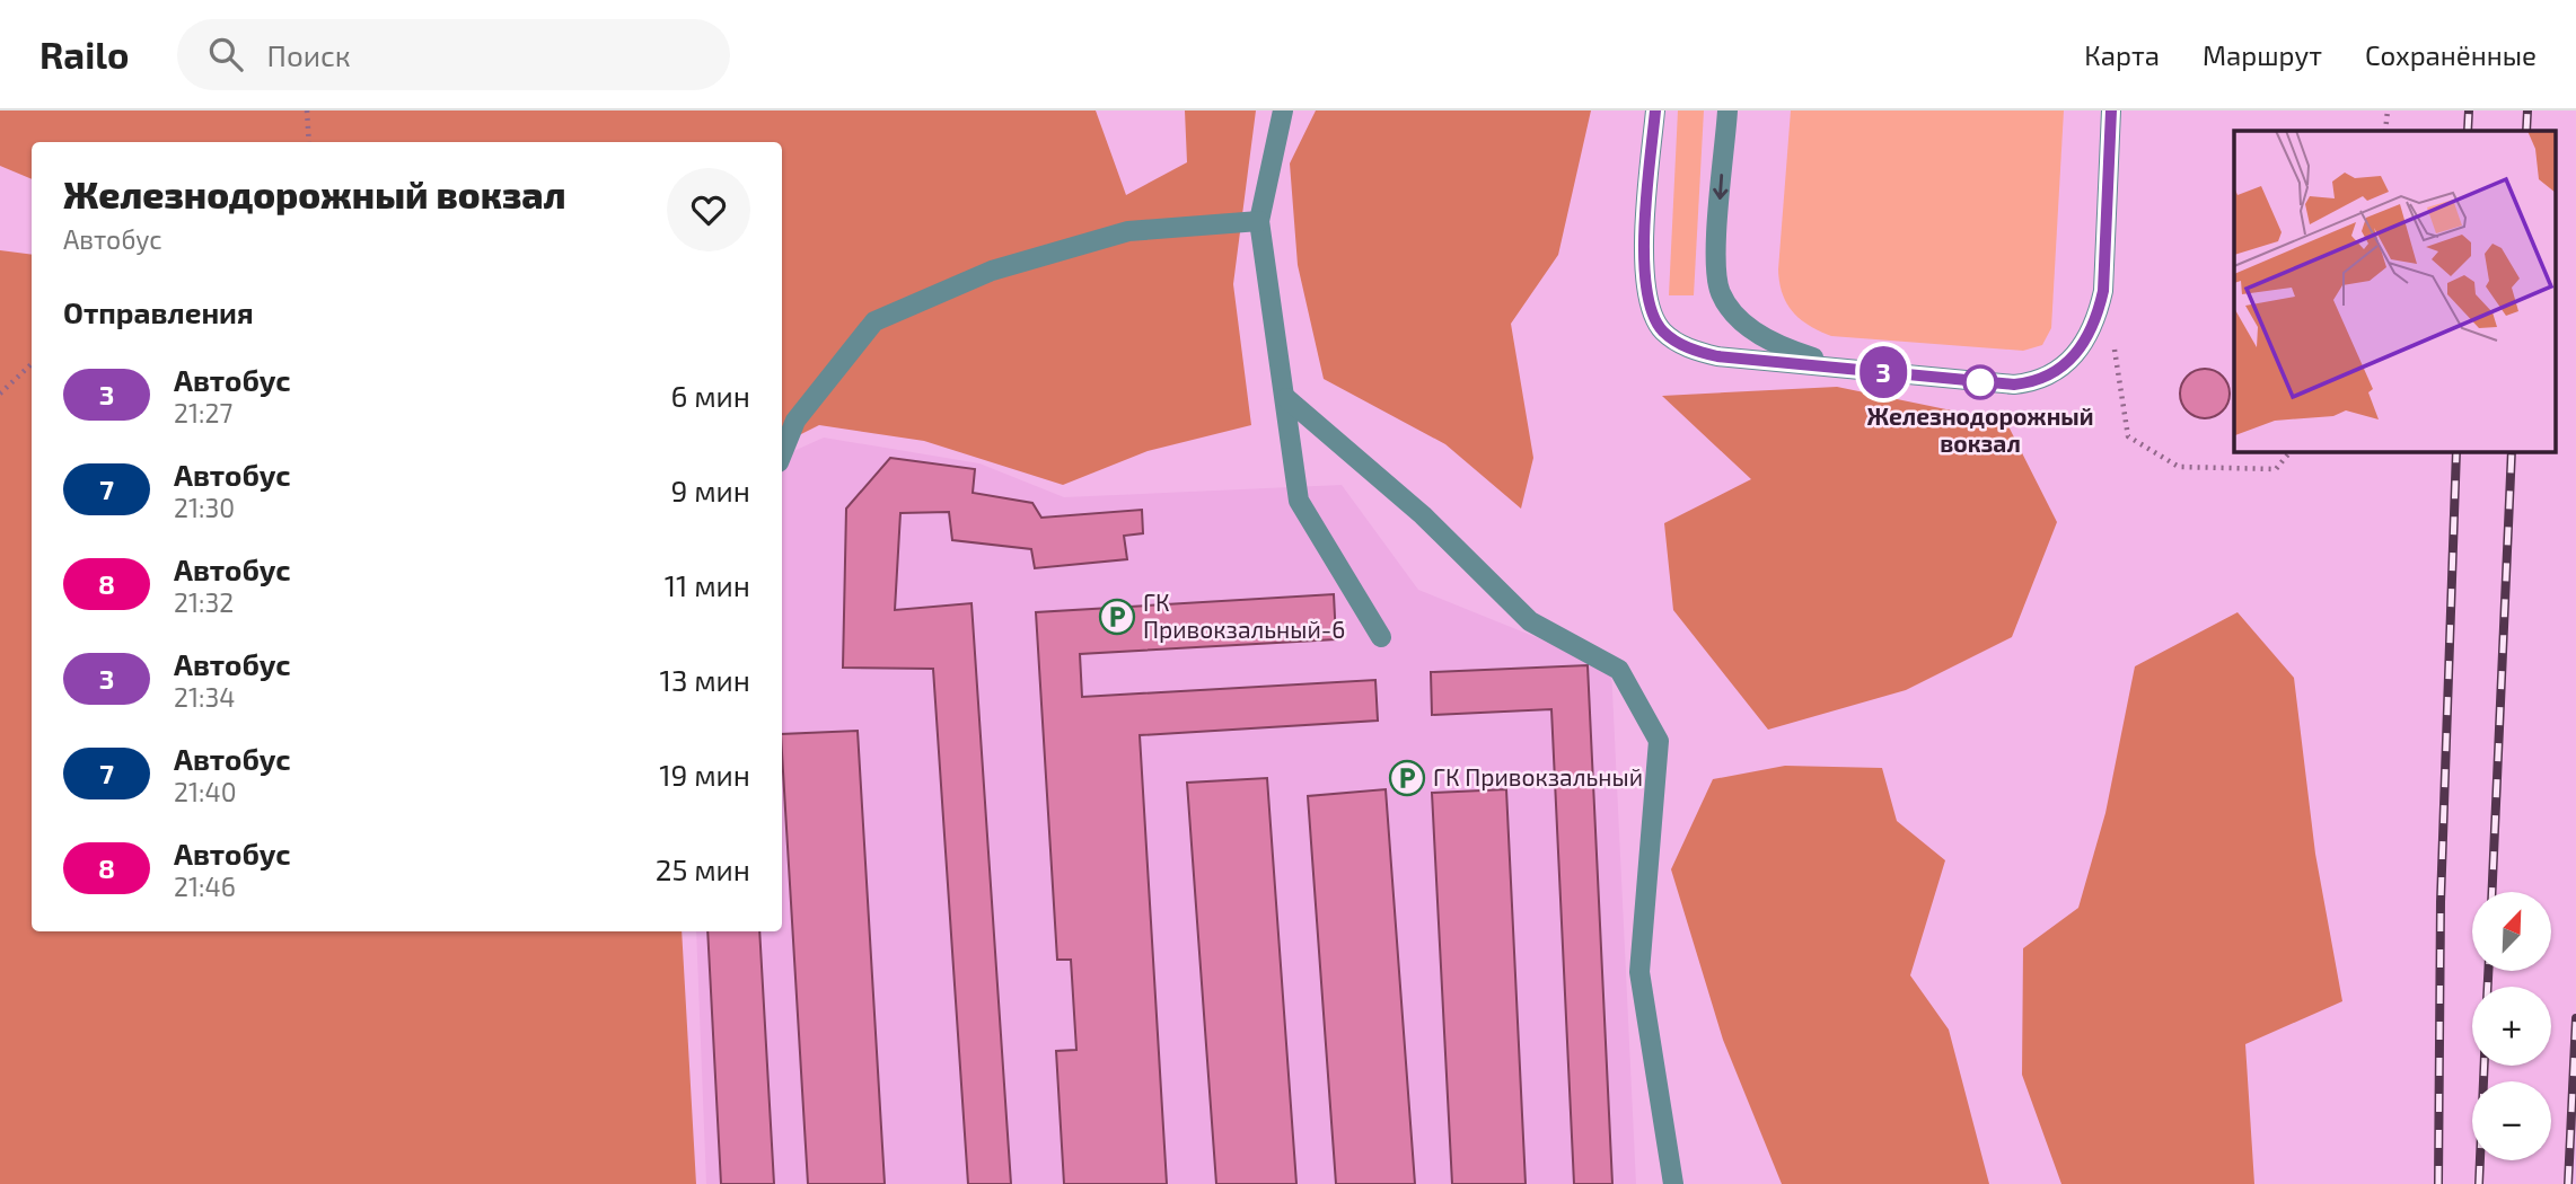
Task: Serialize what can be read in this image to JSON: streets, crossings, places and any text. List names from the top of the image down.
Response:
{
  "places": {
    "other": ["Железнодорожный вокзал"],
    "parking": ["ГК Привокзальный-6", "ГК Привокзальный"]
  },
  "lines": ["bus line 3"],
  "north": "top right",
  "page": {
    "header": "Railo",
    "search": "Поиск",
    "nav": ["Карта", "Маршрут", "Сохранённые"],
    "on_map": "3",
    "heading": [
      ["Железнодорожный вокзал", "Автобус"],
      "Отправления"
    ],
    "list": [
      {
        "mark": "3",
        "name": "Автобус",
        "note": "21:27",
        "value": "6 мин"
      },
      {
        "mark": "7",
        "name": "Автобус",
        "note": "21:30",
        "value": "9 мин"
      },
      {
        "mark": "8",
        "name": "Автобус",
        "note": "21:32",
        "value": "11 мин"
      },
      {
        "mark": "3",
        "name": "Автобус",
        "note": "21:34",
        "value": "13 мин"
      },
      {
        "mark": "7",
        "name": "Автобус",
        "note": "21:40",
        "value": "19 мин"
      },
      {
        "mark": "8",
        "name": "Автобус",
        "note": "21:46",
        "value": "25 мин"
      }
    ],
    "map_buttons": ["+", "−"]
  }
}
